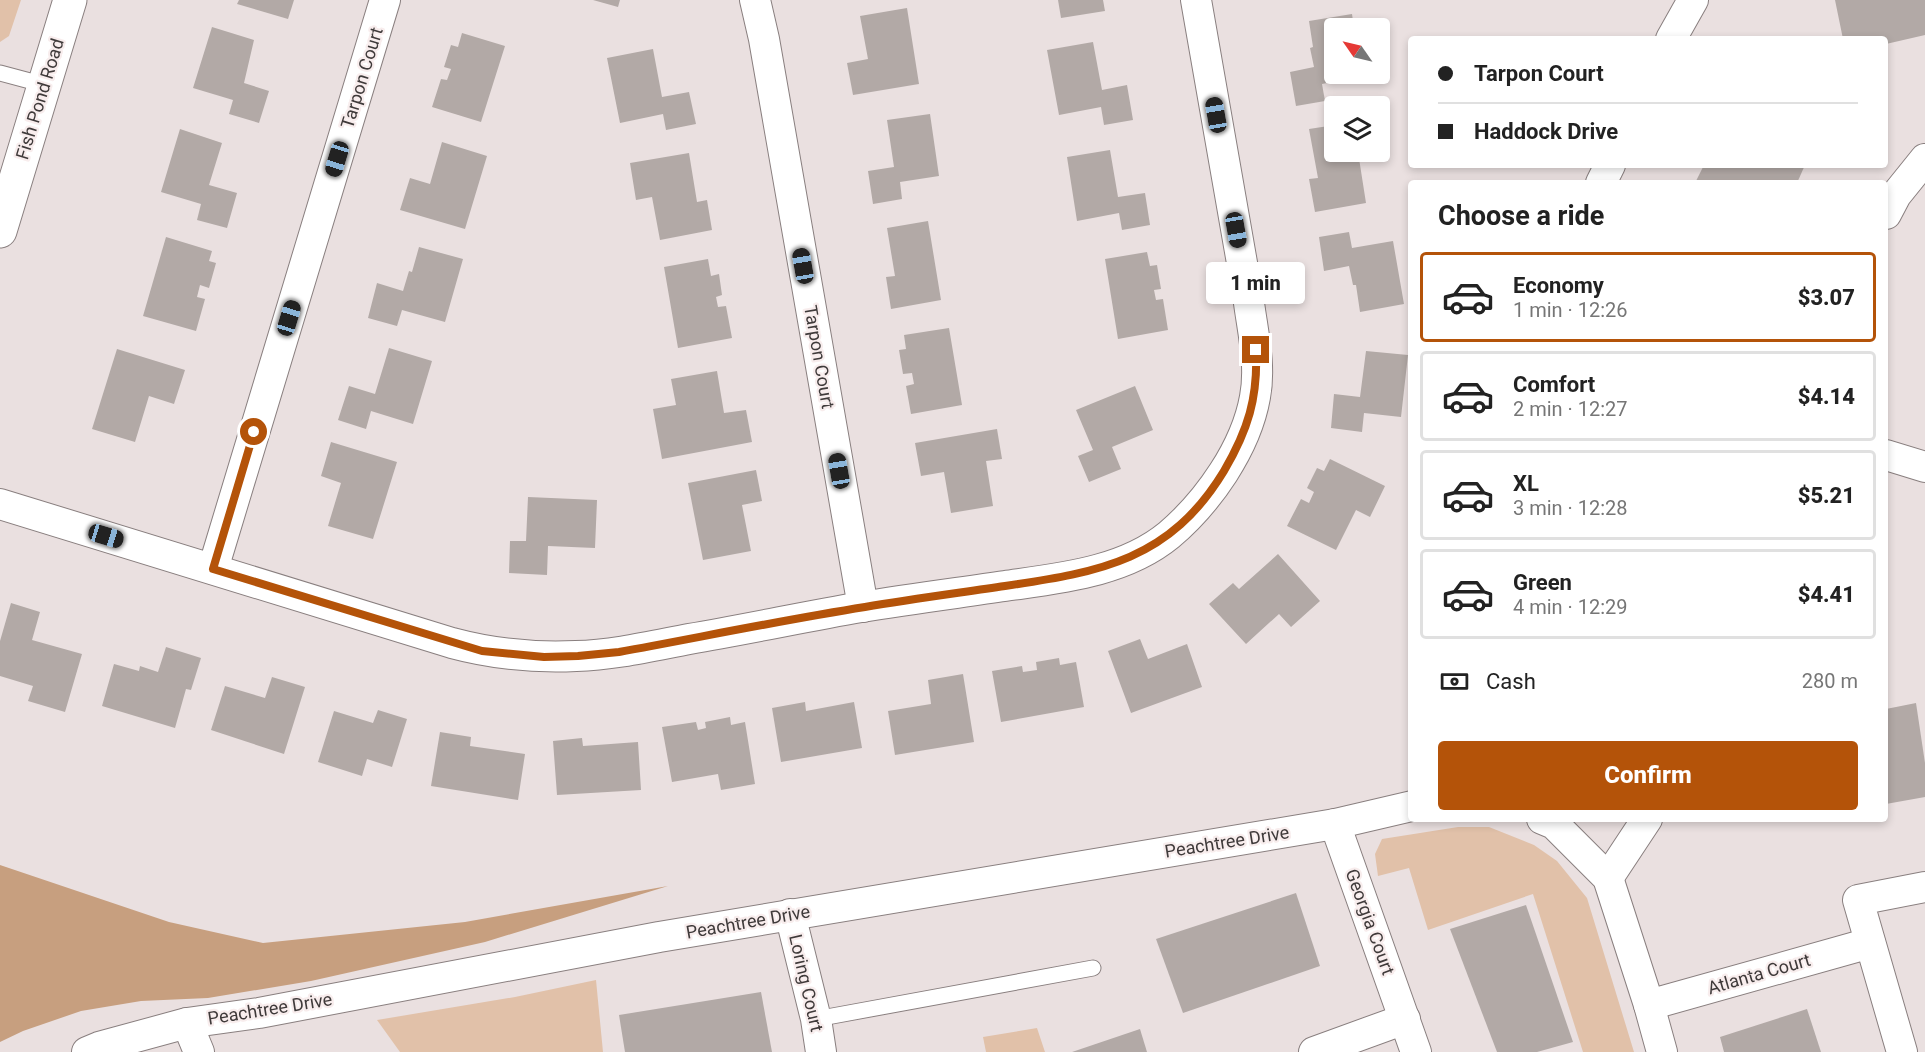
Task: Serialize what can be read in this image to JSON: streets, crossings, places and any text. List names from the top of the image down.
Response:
{
  "streets": {
    "street": [
      "Tarpon Court",
      "Fish Pond Road",
      "Peachtree Drive",
      "Georgia Court",
      "Atlanta Court",
      "Loring Court"
    ]
  },
  "crossings": [
    ["Peachtree Drive", "Georgia Court"],
    ["Peachtree Drive", "Loring Court"]
  ],
  "north": "top left",
  "page": {
    "banner": ["Tarpon Court", "Haddock Drive"],
    "heading": "Choose a ride",
    "list": [
      {
        "name": "Economy",
        "note": "1 min · 12:26",
        "value": "$3.07"
      },
      {
        "name": "Comfort",
        "note": "2 min · 12:27",
        "value": "$4.14"
      },
      {
        "name": "XL",
        "note": "3 min · 12:28",
        "value": "$5.21"
      },
      {
        "name": "Green",
        "note": "4 min · 12:29",
        "value": "$4.41"
      }
    ],
    "bubble": "1 min",
    "pay": ["Cash", "280 m"],
    "buttons": "Confirm"
  }
}
